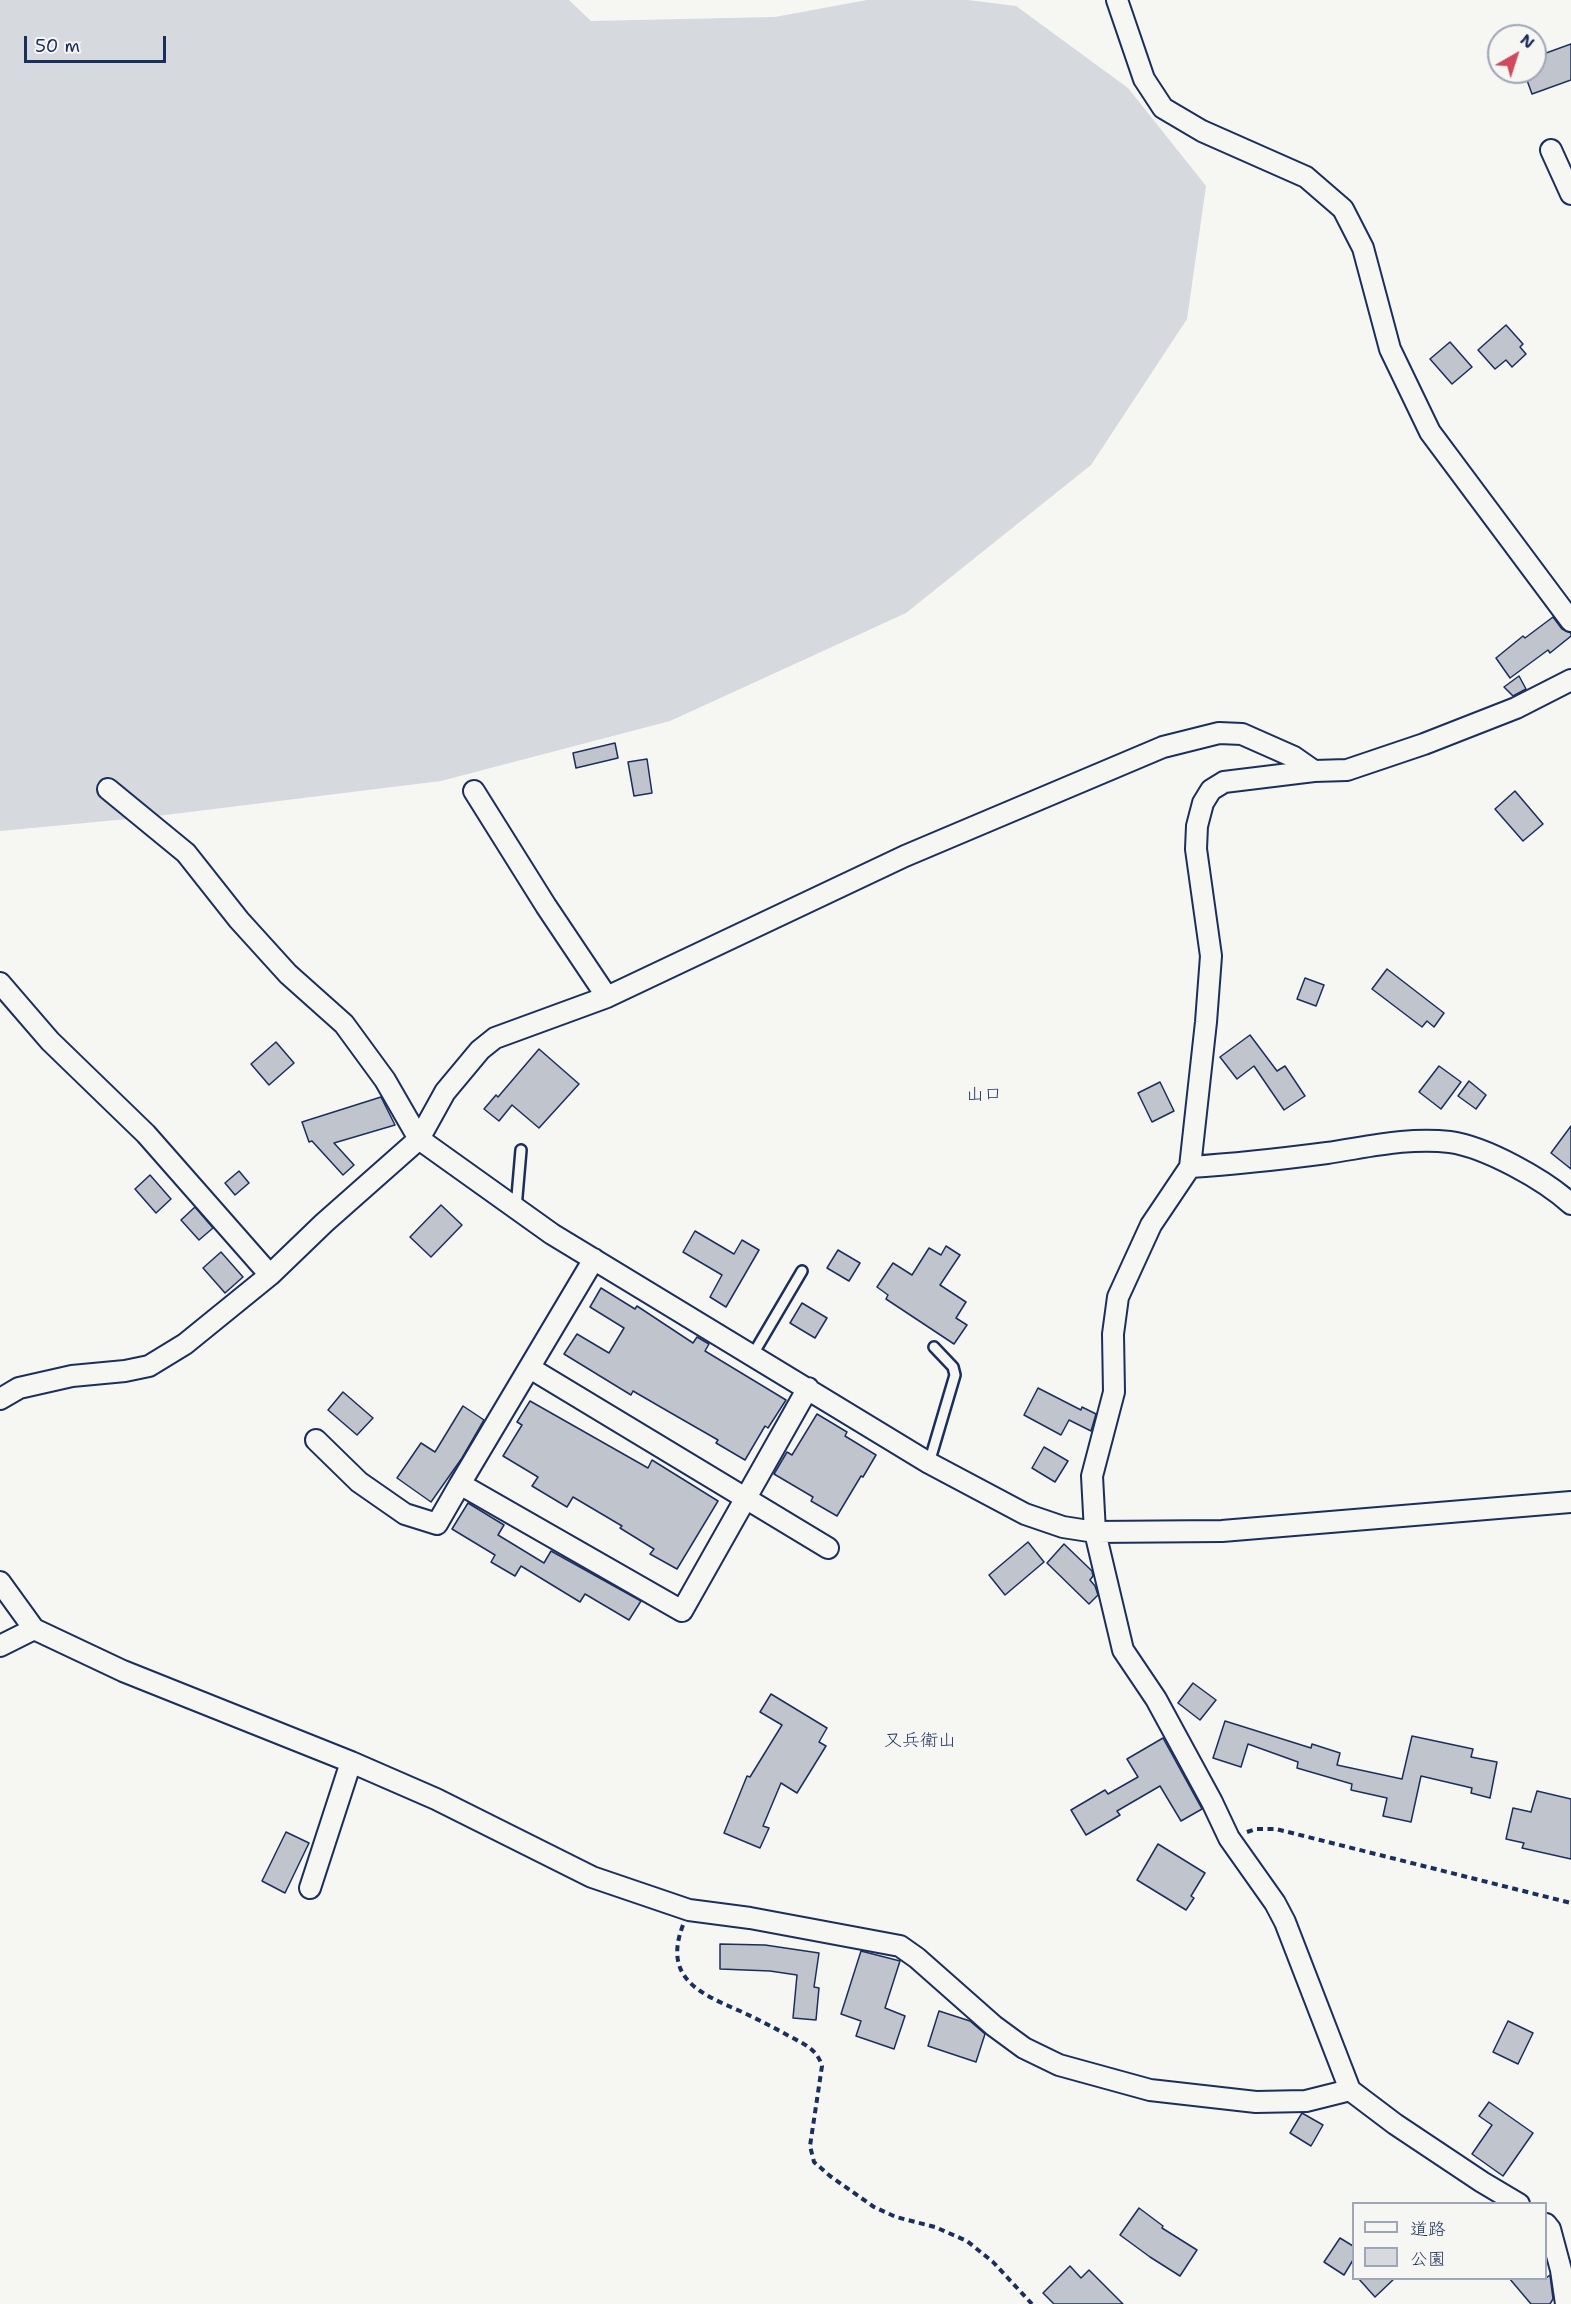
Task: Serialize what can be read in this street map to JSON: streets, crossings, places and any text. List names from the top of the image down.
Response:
{
  "districts": ["山口", "又兵衛山"],
  "legend": ["道路", "公園"],
  "scale_bar": "50 m",
  "north": "top right"
}
